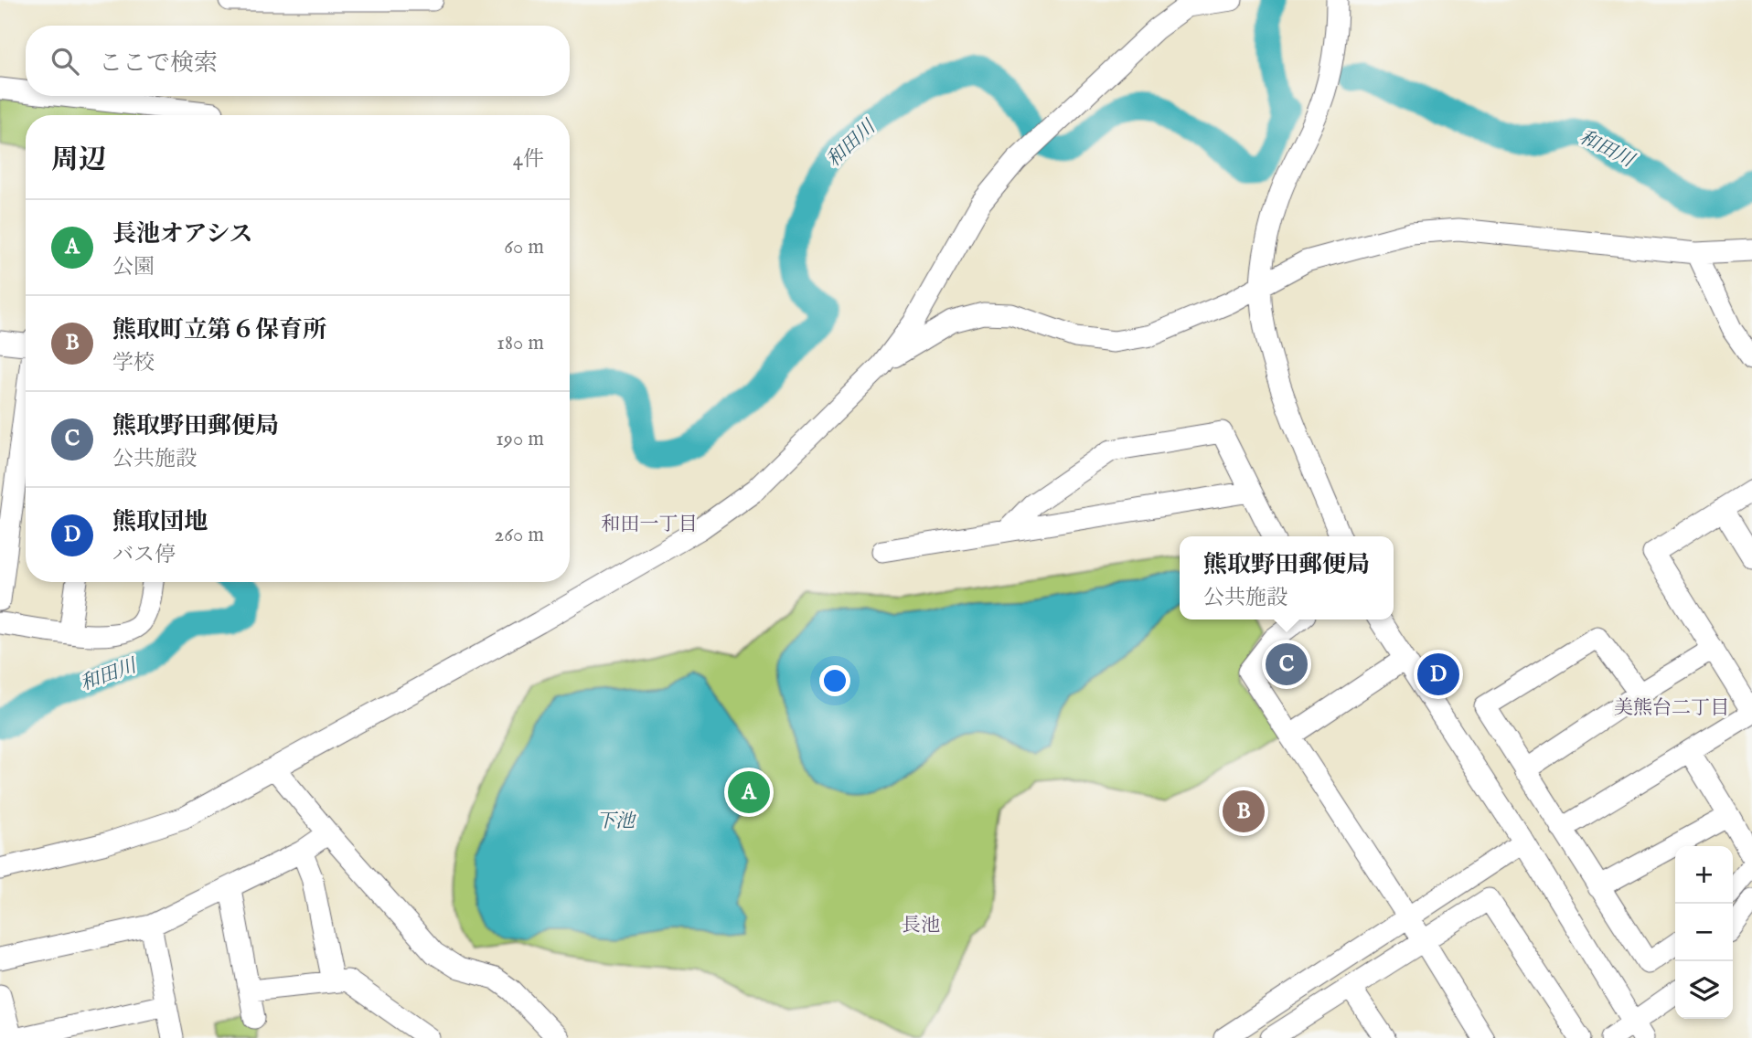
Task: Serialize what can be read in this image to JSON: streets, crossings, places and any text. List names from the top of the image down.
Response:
{
  "districts": ["和田一丁目", "美熊台二丁目", "長池"],
  "water": ["和田川", "下池"],
  "page": {
    "search": "ここで検索",
    "heading": ["周辺", "4件"],
    "list": [
      {
        "mark": "A",
        "name": "長池オアシス",
        "note": "公園",
        "value": "60 m"
      },
      {
        "mark": "B",
        "name": "熊取町立第６保育所",
        "note": "学校",
        "value": "180 m"
      },
      {
        "mark": "C",
        "name": "熊取野田郵便局",
        "note": "公共施設",
        "value": "190 m"
      },
      {
        "mark": "D",
        "name": "熊取団地",
        "note": "バス停",
        "value": "260 m"
      }
    ],
    "popup": ["熊取野田郵便局", "公共施設"],
    "pins": [
      "C",
      "D",
      "A",
      "B"
    ],
    "map_buttons": ["+", "−"]
  }
}
